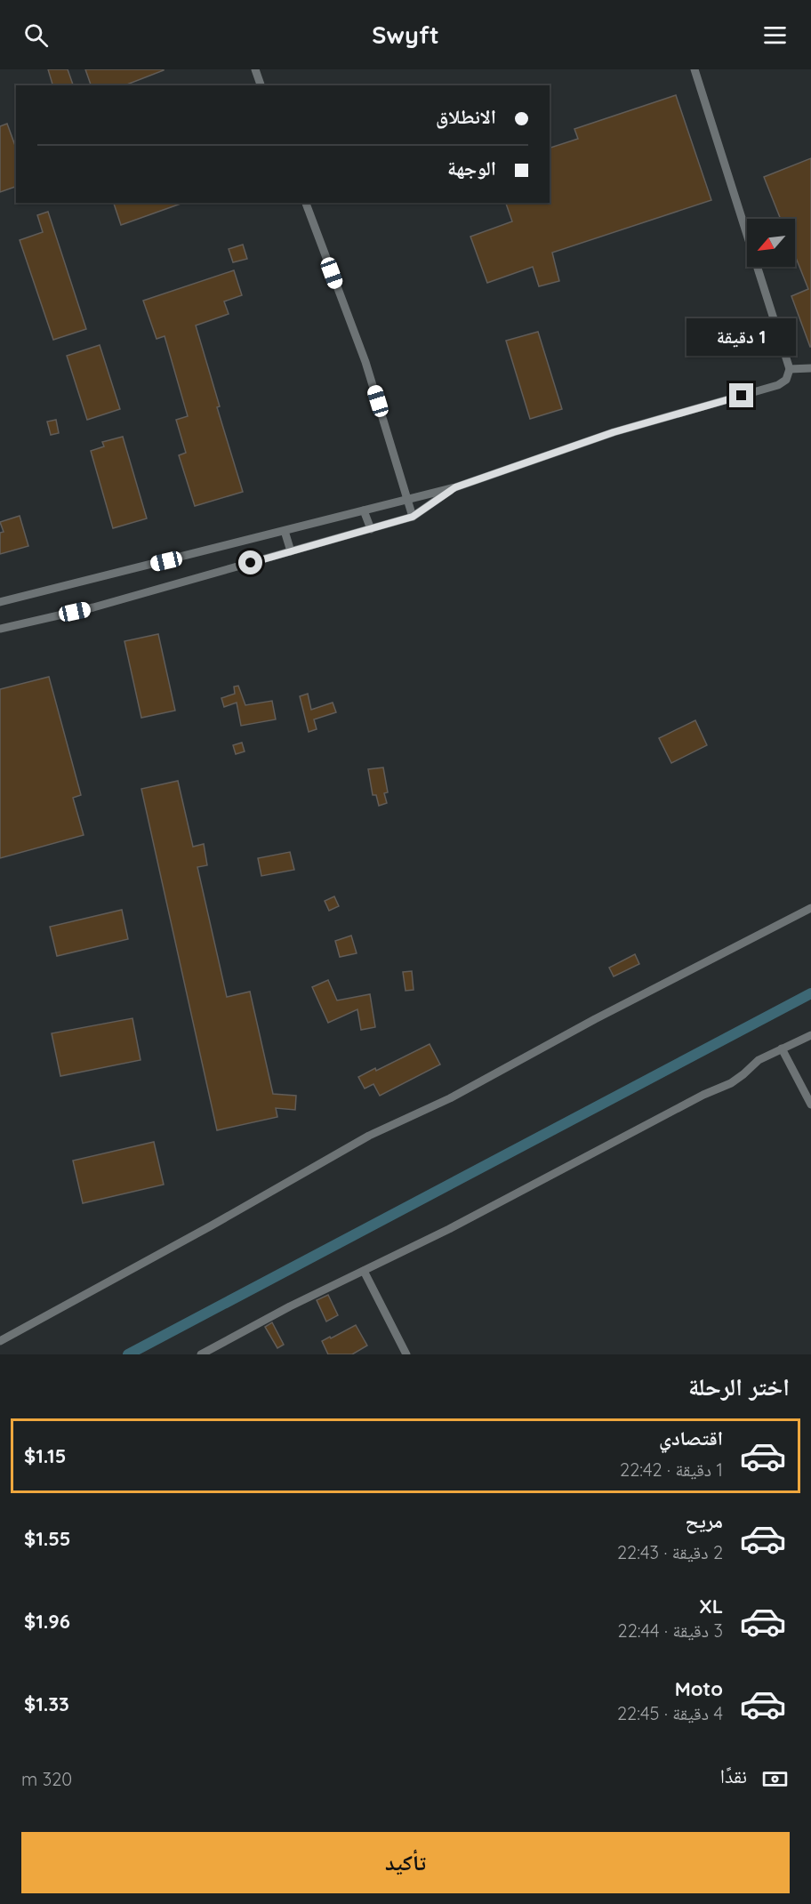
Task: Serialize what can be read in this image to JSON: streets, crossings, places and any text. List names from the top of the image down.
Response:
{
  "north": "bottom left",
  "page": {
    "header": "Swyft",
    "banner": ["الانطلاق", "الوجهة"],
    "bubble": "1 دقيقة",
    "heading": "اختر الرحلة",
    "list": [
      {
        "name": "اقتصادي",
        "note": "1 دقيقة · 22:42",
        "value": "$1.15"
      },
      {
        "name": "مريح",
        "note": "2 دقيقة · 22:43",
        "value": "$1.55"
      },
      {
        "name": "XL",
        "note": "3 دقيقة · 22:44",
        "value": "$1.96"
      },
      {
        "name": "Moto",
        "note": "4 دقيقة · 22:45",
        "value": "$1.33"
      }
    ],
    "pay": ["نقدًا", "320 m"],
    "buttons": "تأكيد"
  }
}
